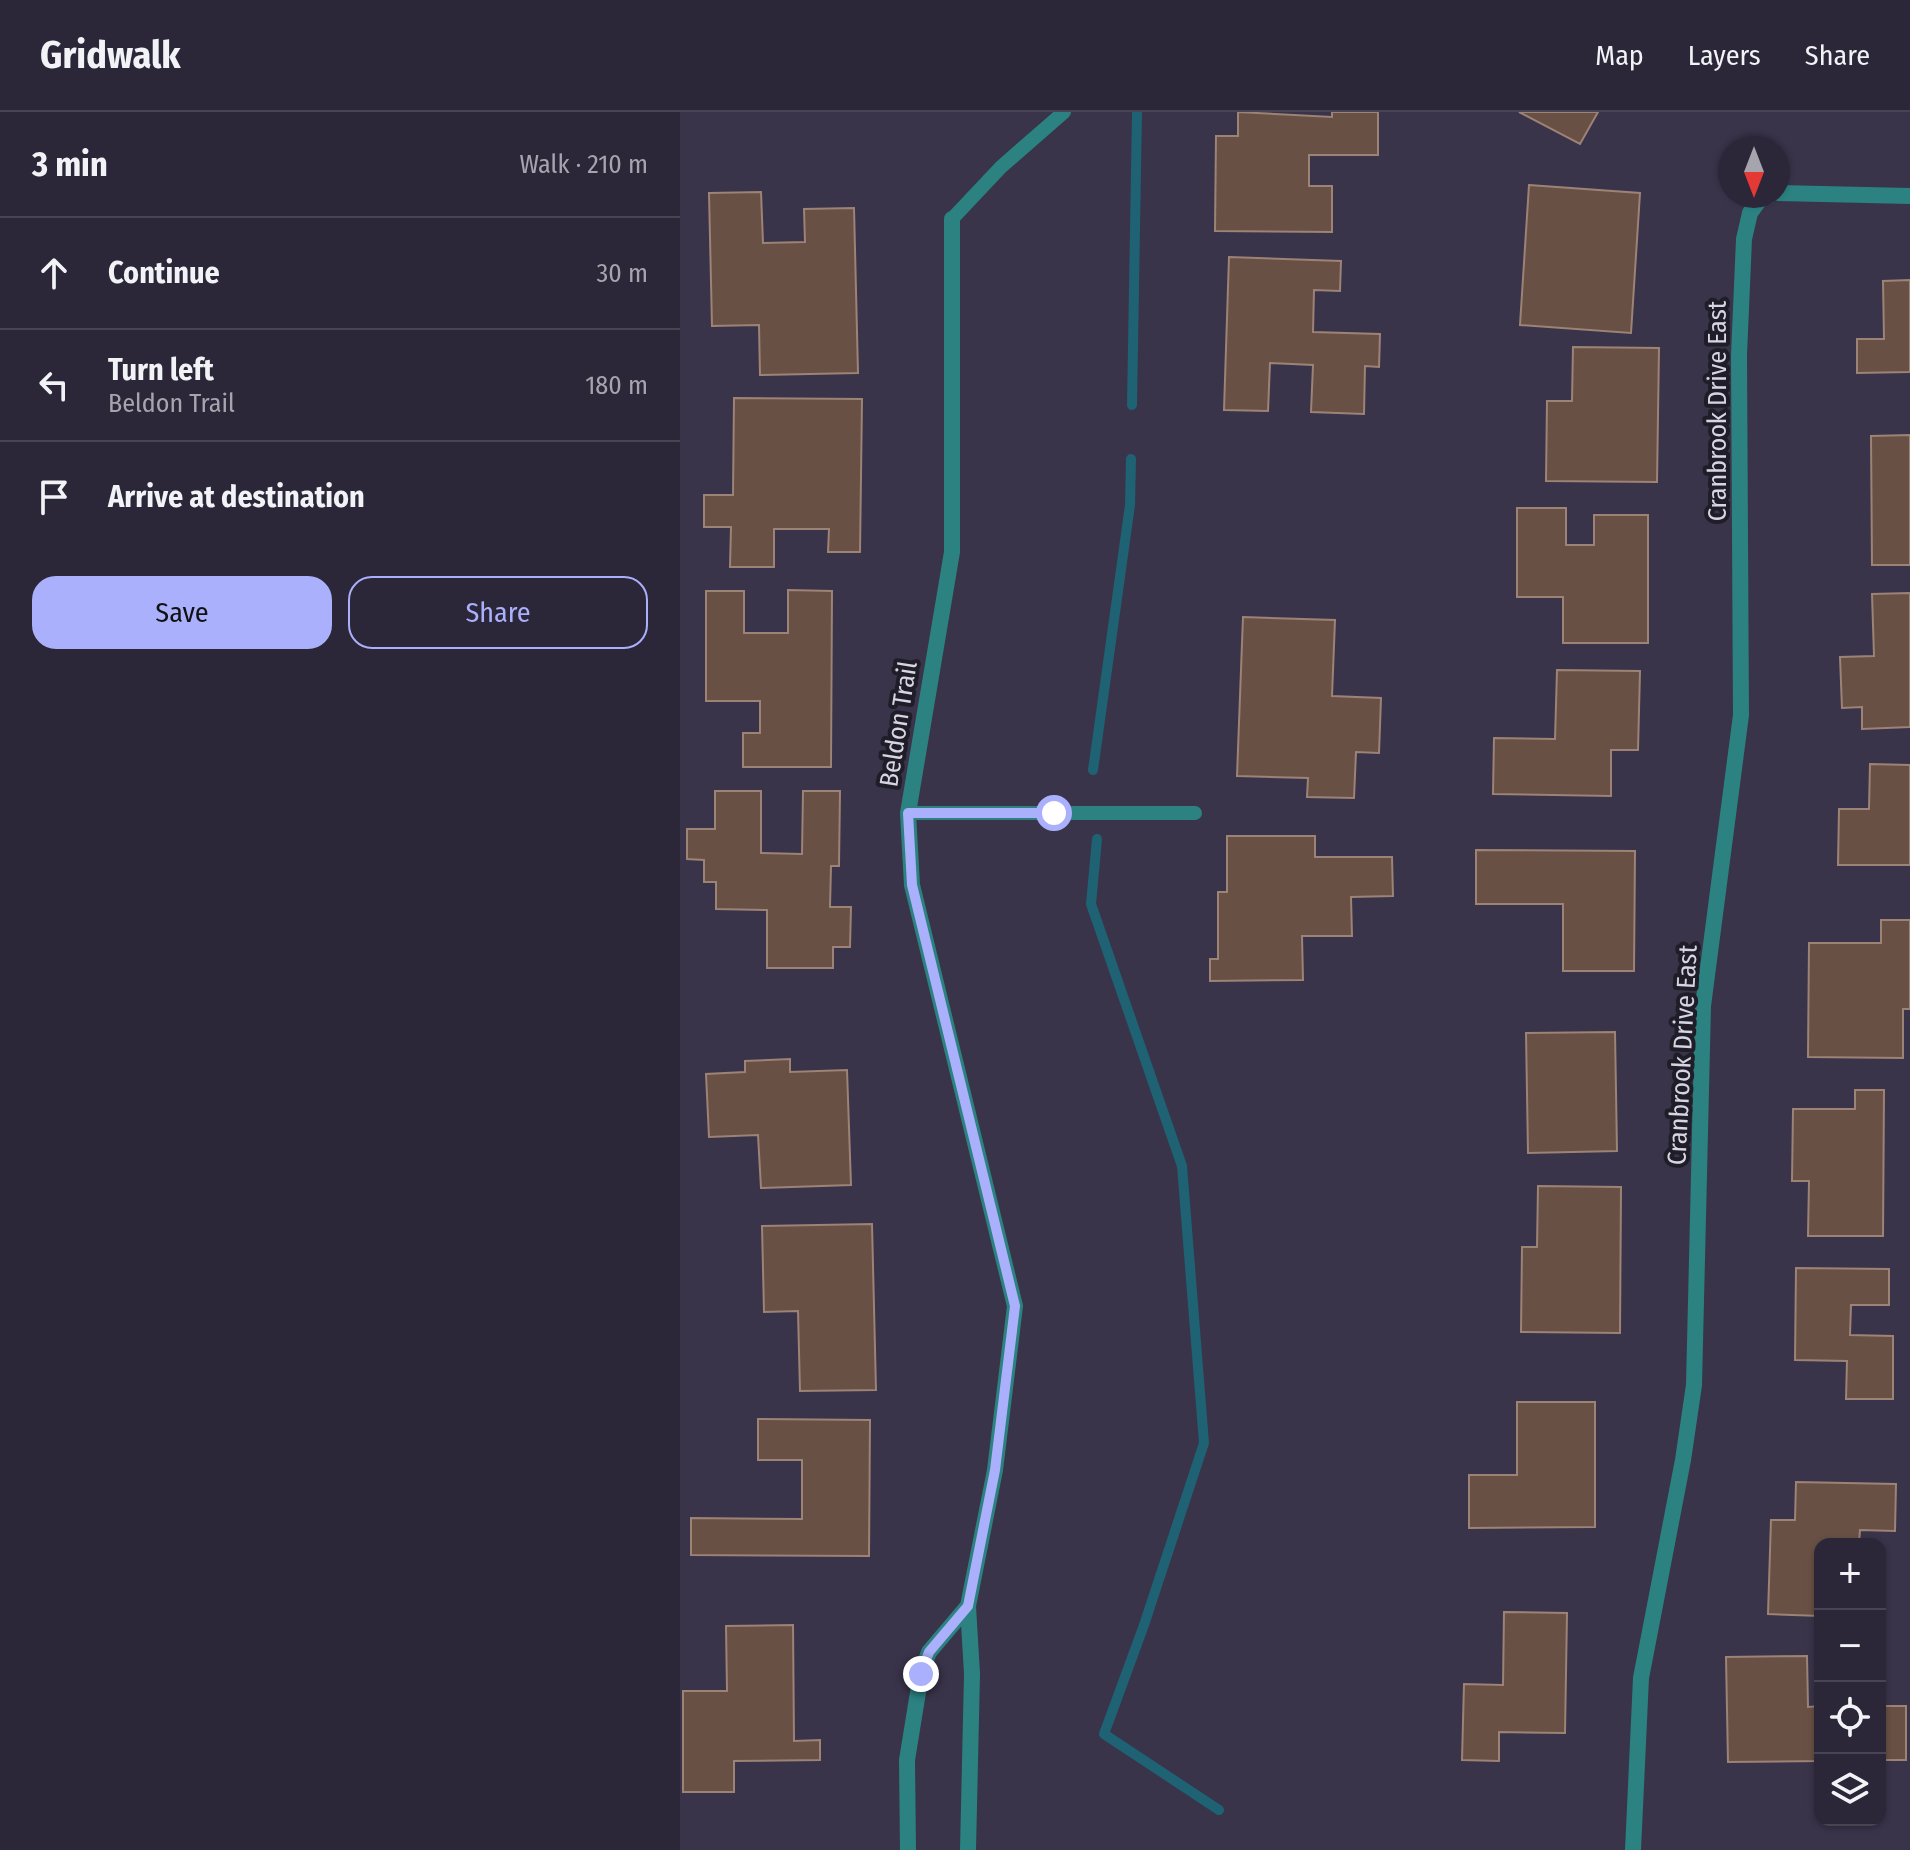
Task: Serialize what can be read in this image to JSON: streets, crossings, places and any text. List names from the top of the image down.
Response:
{
  "streets": {
    "street": ["Cranbrook Drive East", "Beldon Trail"]
  },
  "north": "bottom",
  "page": {
    "header": "Gridwalk",
    "nav": ["Map", "Layers", "Share"],
    "heading": ["3 min", "Walk · 210 m"],
    "list": [
      ["Continue", "30 m"],
      ["Turn left", "Beldon Trail", "180 m"],
      "Arrive at destination"
    ],
    "buttons": ["Save", "Share"],
    "map_buttons": ["+", "−"]
  }
}
